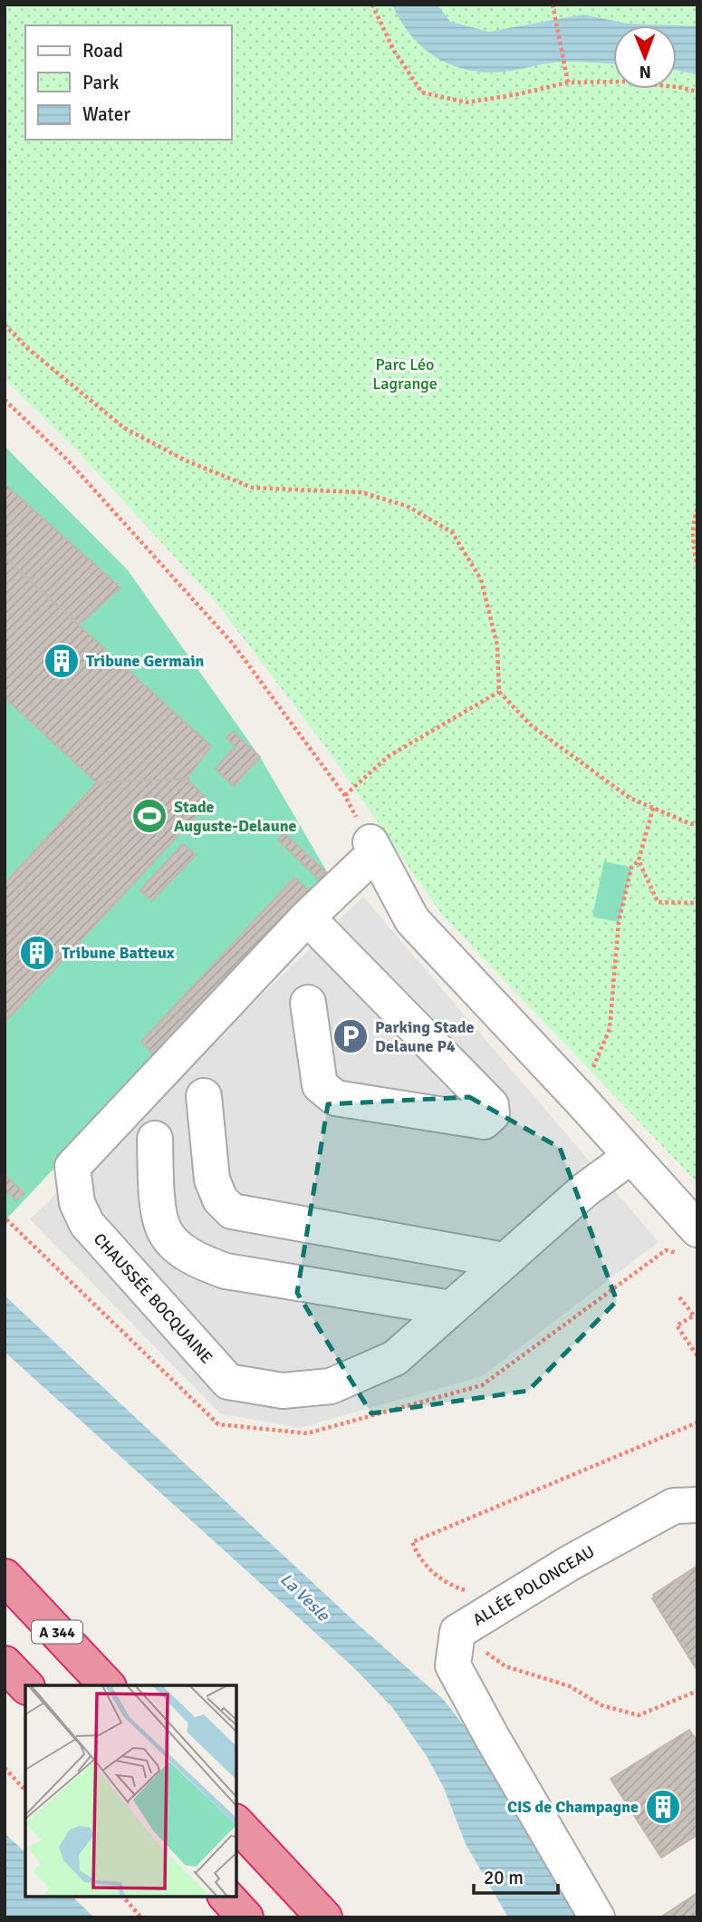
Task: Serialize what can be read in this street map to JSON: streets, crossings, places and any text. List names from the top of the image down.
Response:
{
  "streets": {
    "highway": ["A 344"],
    "street": ["CHAUSSÉE BOCQUAINE", "ALLÉE POLONCEAU"]
  },
  "water": ["La Vesle"],
  "parks": ["Parc Léo Lagrange"],
  "places": {
    "building": ["Tribune Germain", "Tribune Batteux", "CIS de Champagne"],
    "sports": ["Stade Auguste-Delaune"],
    "parking": ["Parking Stade Delaune P4"]
  },
  "legend": ["Road", "Park", "Water"],
  "scale_bar": "20 m",
  "north": "bottom"
}
